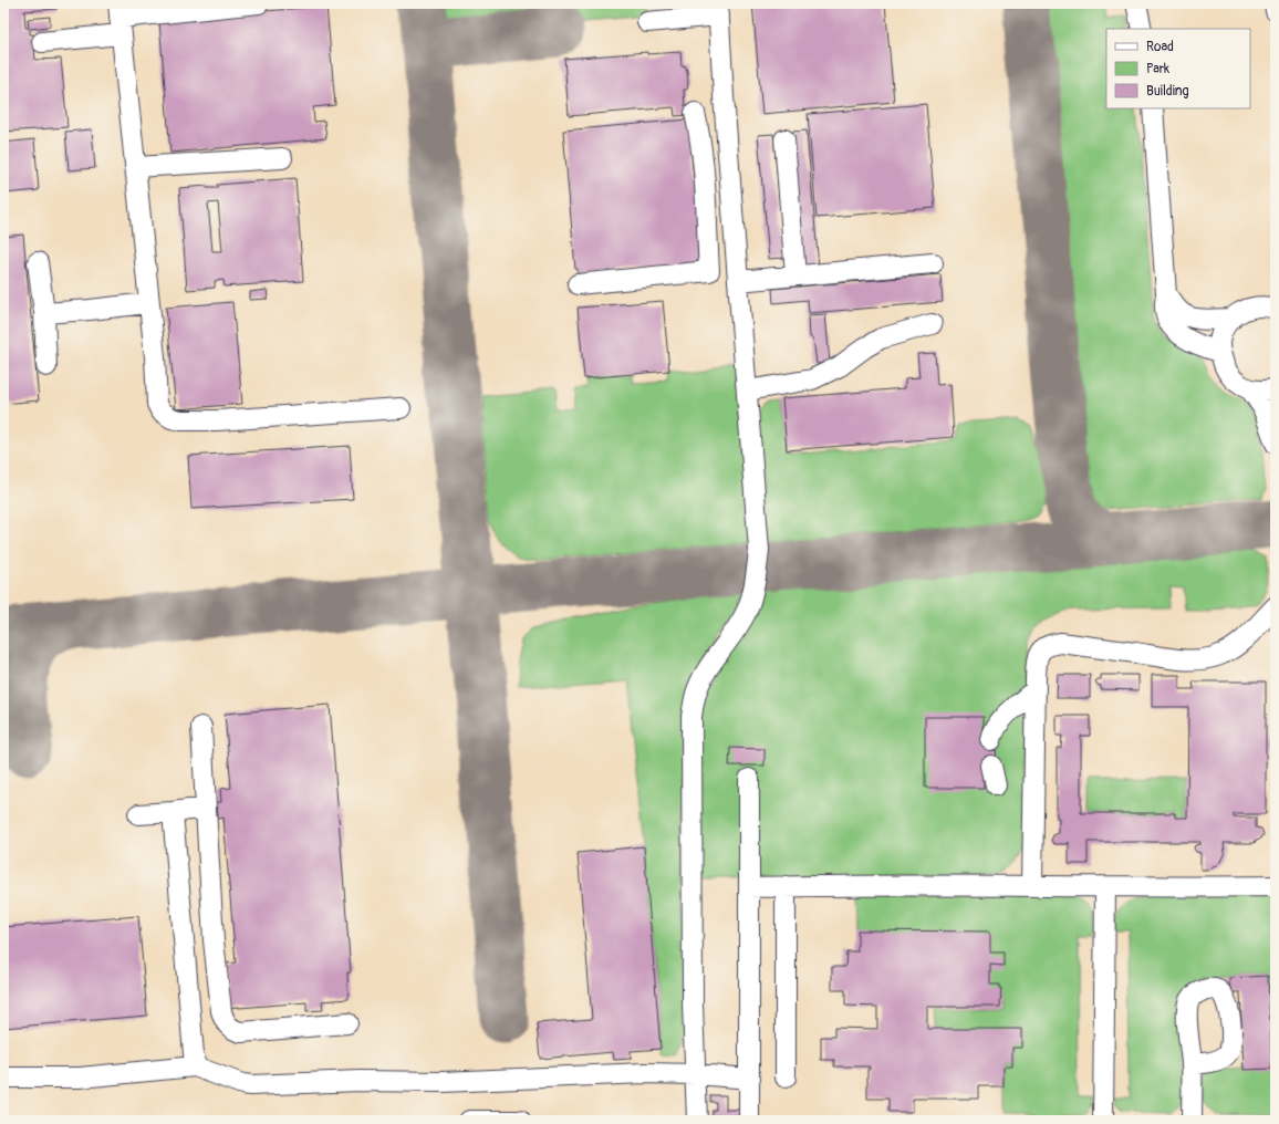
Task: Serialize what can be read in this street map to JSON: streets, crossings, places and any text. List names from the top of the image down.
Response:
{
  "legend": ["Road", "Park", "Building"]
}
